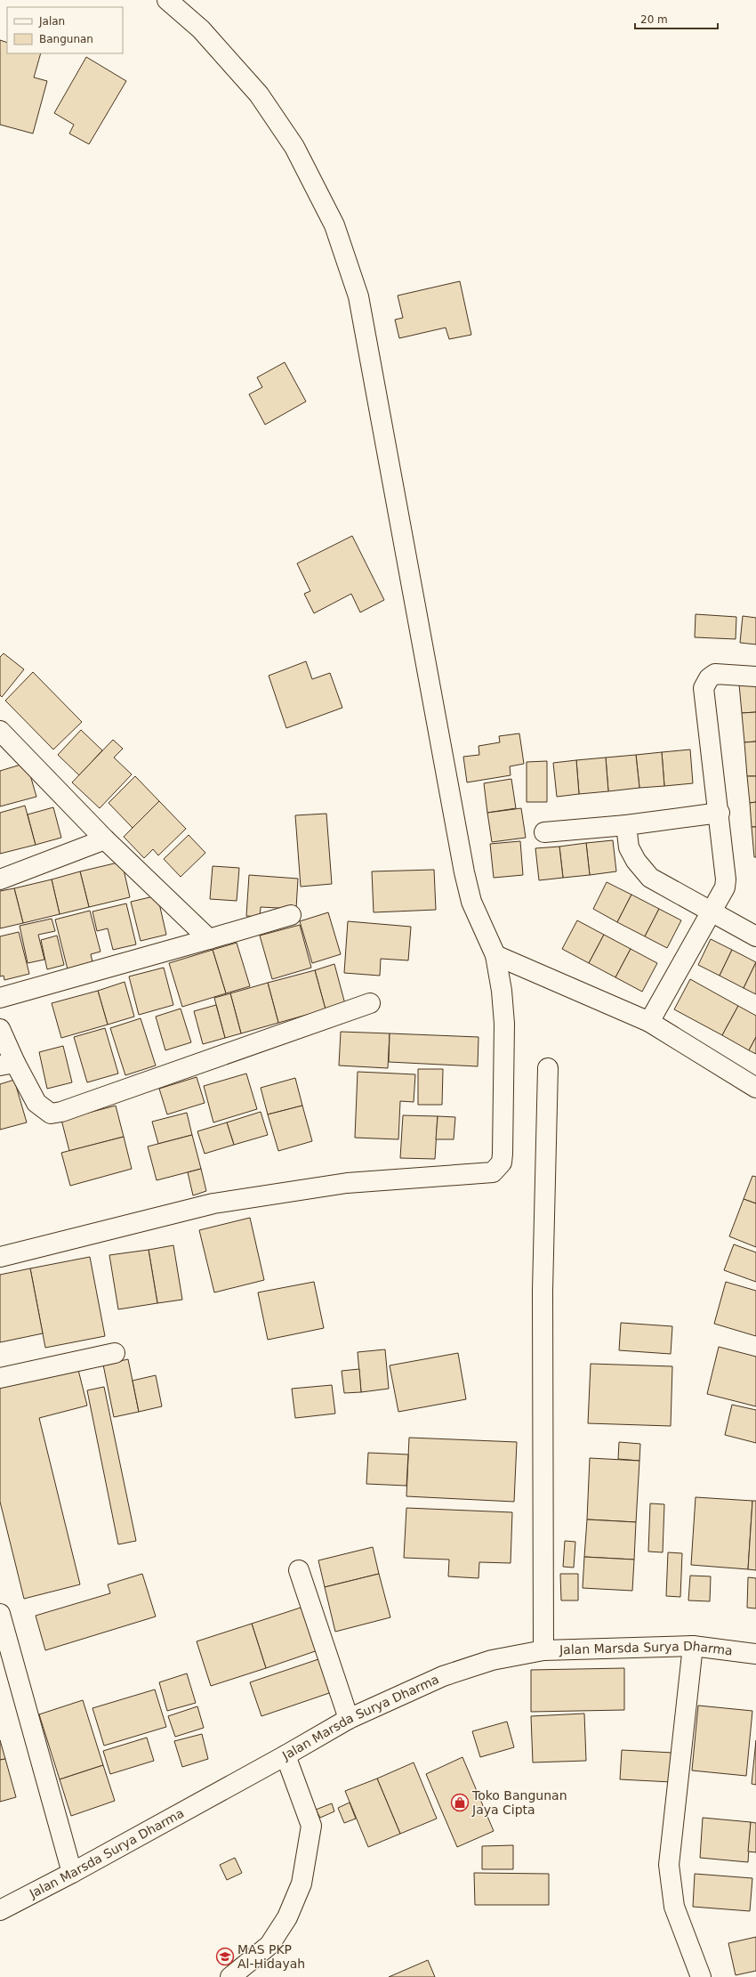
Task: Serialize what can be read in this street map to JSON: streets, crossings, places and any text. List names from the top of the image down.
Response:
{
  "streets": {
    "main road": ["Jalan Marsda Surya Dharma"]
  },
  "places": {
    "shop": ["Toko Bangunan Jaya Cipta"],
    "school or university": ["MAS PKP Al-Hidayah"]
  },
  "legend": ["Jalan", "Bangunan"],
  "scale_bar": "20 m"
}
